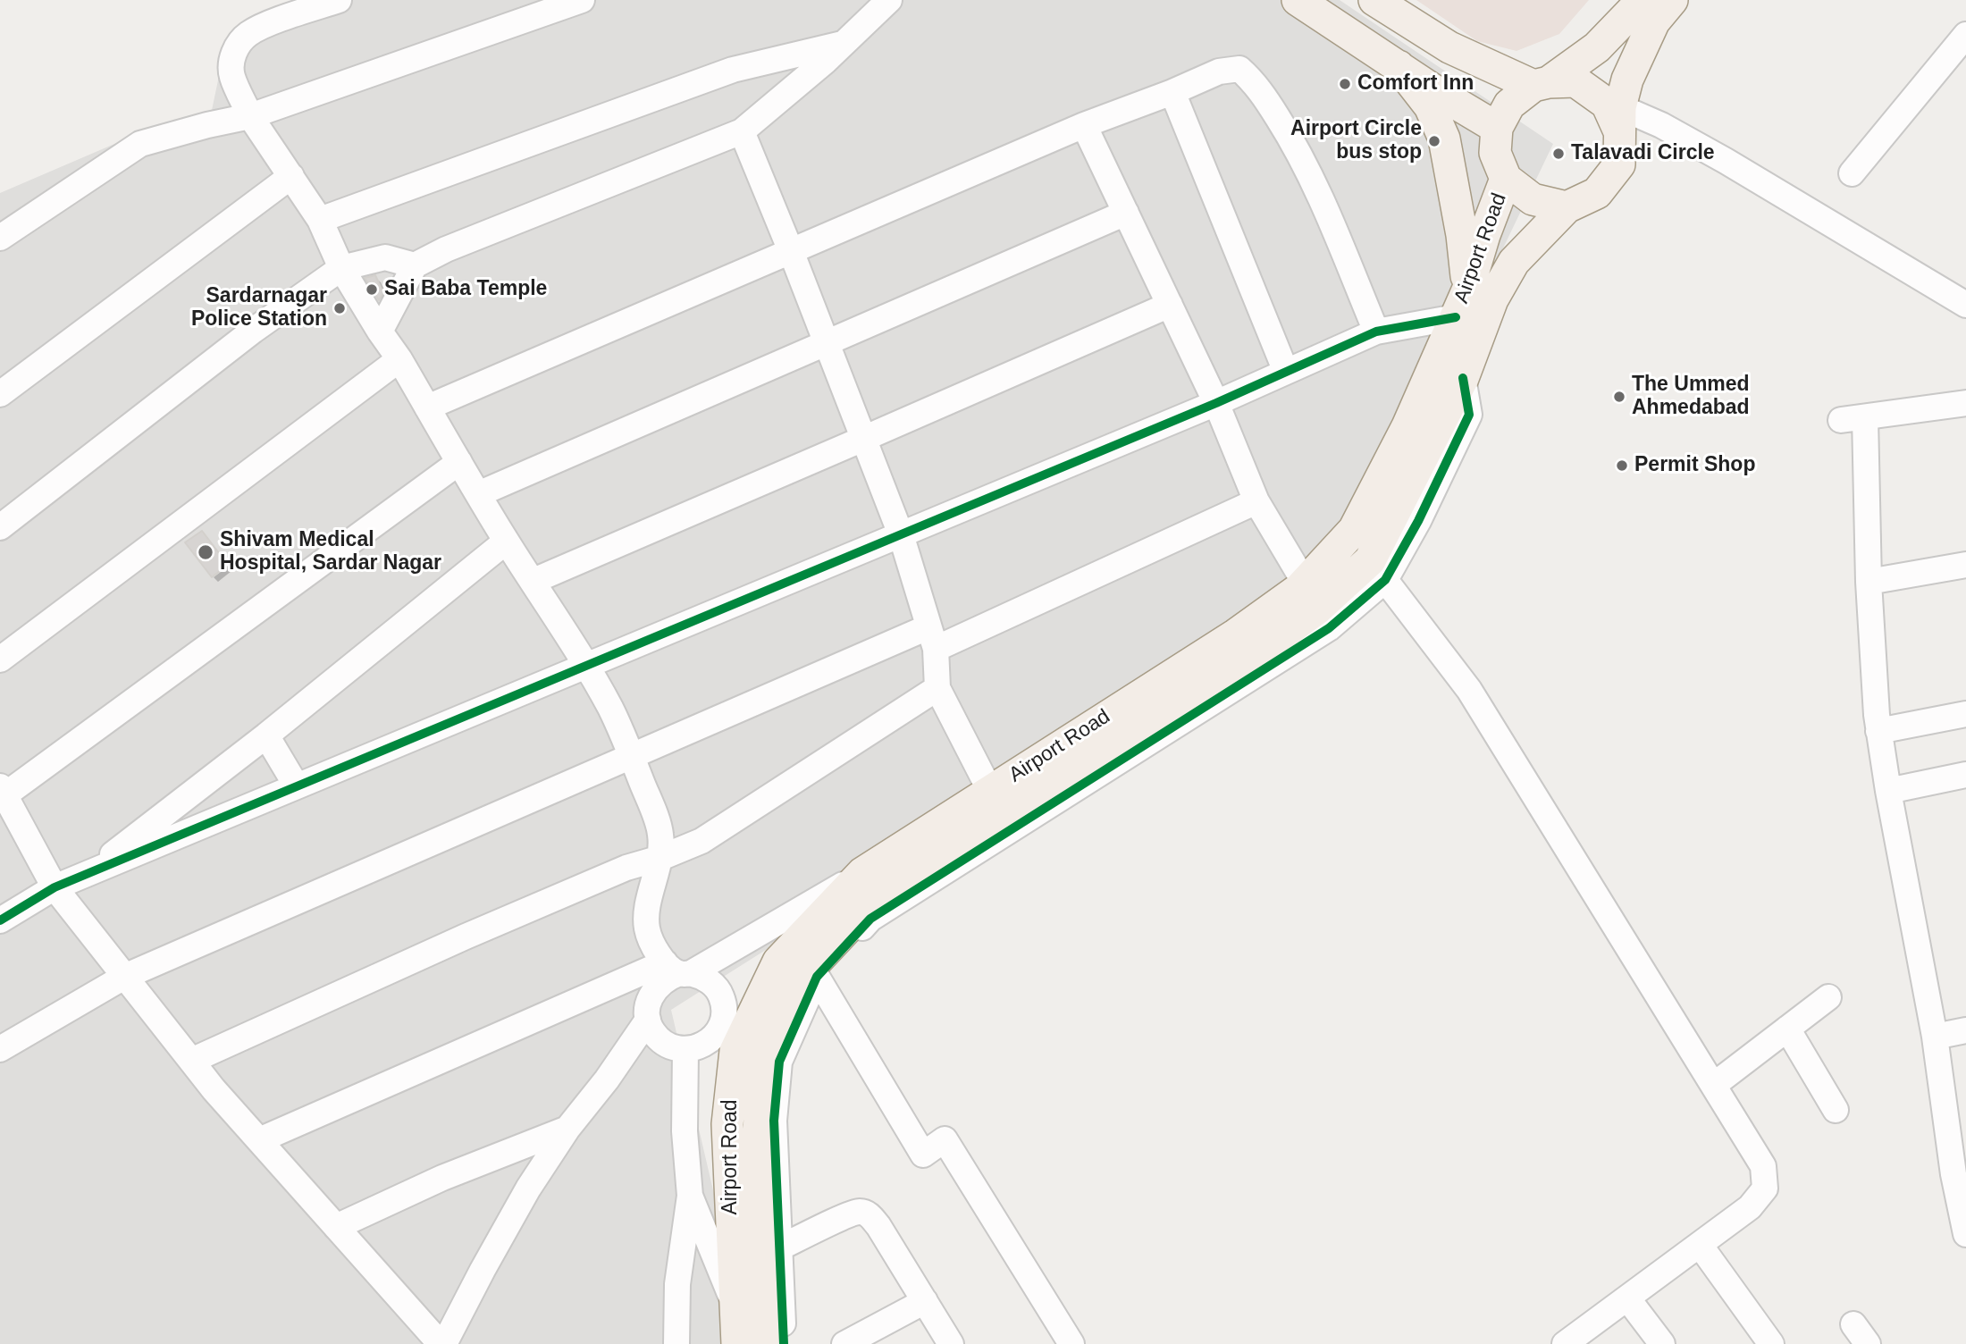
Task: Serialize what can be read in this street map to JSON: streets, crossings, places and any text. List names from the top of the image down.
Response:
{
  "streets": {
    "main road": ["Airport Road"]
  },
  "places": [
    "Comfort Inn",
    "Airport Circle bus stop",
    "Talavadi Circle",
    "Sai Baba Temple",
    "Sardarnagar Police Station",
    "The Ummed Ahmedabad",
    "Permit Shop",
    "Shivam Medical Hospital, Sardar Nagar"
  ]
}
